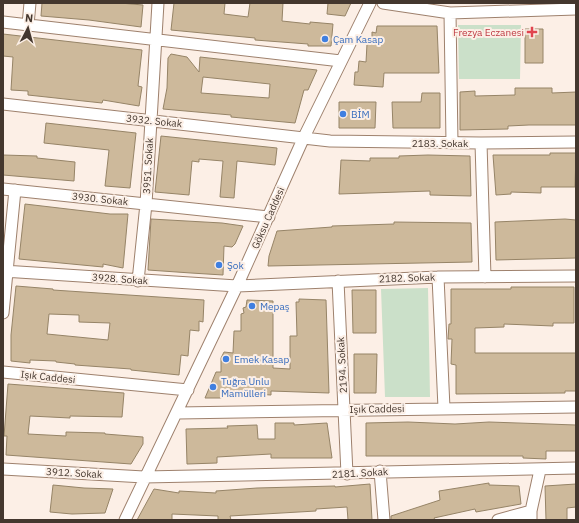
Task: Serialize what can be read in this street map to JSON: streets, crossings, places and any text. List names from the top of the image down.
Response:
{
  "streets": {
    "street": [
      "3932. Sokak",
      "2183. Sokak",
      "3951. Sokak",
      "3930. Sokak",
      "Göksu Caddesi",
      "2182. Sokak",
      "3928. Sokak",
      "2194. Sokak",
      "Işık Caddesi",
      "3912. Sokak",
      "2181. Sokak"
    ]
  },
  "crossings": [
    ["3932. Sokak", "2183. Sokak"],
    ["3932. Sokak", "3951. Sokak"],
    ["3932. Sokak", "Göksu Caddesi"],
    ["2183. Sokak", "Göksu Caddesi"],
    ["3951. Sokak", "3930. Sokak"],
    ["3951. Sokak", "3928. Sokak"],
    ["3930. Sokak", "Göksu Caddesi"],
    ["Göksu Caddesi", "2182. Sokak"],
    ["Göksu Caddesi", "3928. Sokak"],
    ["Göksu Caddesi", "Işık Caddesi"],
    ["Göksu Caddesi", "3912. Sokak"],
    ["Göksu Caddesi", "2181. Sokak"],
    ["2182. Sokak", "3928. Sokak"],
    ["2182. Sokak", "2194. Sokak"],
    ["2194. Sokak", "Işık Caddesi"],
    ["2194. Sokak", "2181. Sokak"],
    ["3912. Sokak", "2181. Sokak"]
  ],
  "places": {
    "health": ["Frezya Eczanesi"],
    "other": [
      "Çam Kasap",
      "BİM",
      "Şok",
      "Mepaş",
      "Emek Kasap",
      "Tuğra Unlu Mamülleri"
    ]
  },
  "north": "top"
}
